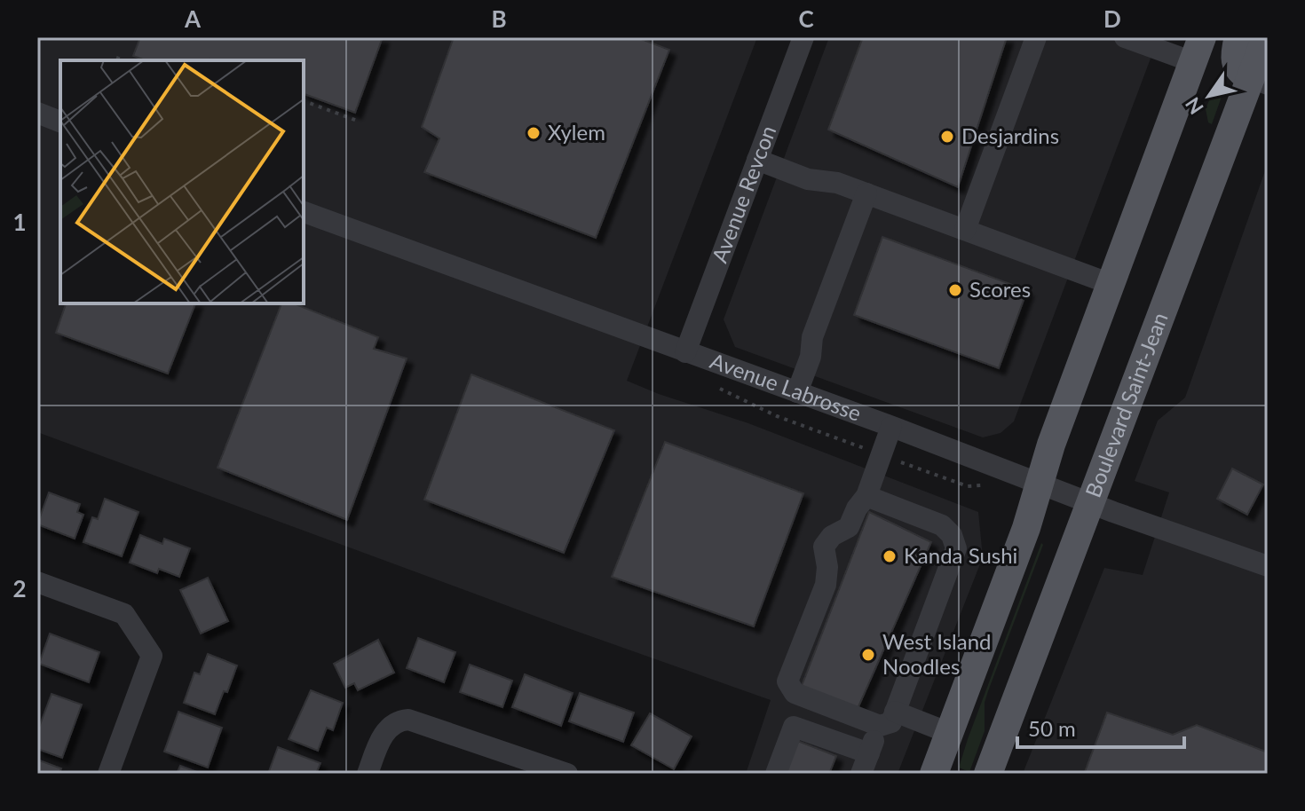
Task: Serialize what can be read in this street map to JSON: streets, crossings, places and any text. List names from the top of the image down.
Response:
{
  "streets": {
    "main road": ["Boulevard Saint-Jean"],
    "street": ["Avenue Revcon", "Avenue Labrosse"]
  },
  "crossings": [
    ["Avenue Revcon", "Avenue Labrosse"],
    ["Avenue Labrosse", "Boulevard Saint-Jean"]
  ],
  "places": [
    "Xylem",
    "Desjardins",
    "Scores",
    "Kanda Sushi",
    "West Island Noodles"
  ],
  "scale_bar": "50 m",
  "north": "bottom left",
  "grid": {
    "columns": [
      "A",
      "B",
      "C",
      "D"
    ],
    "rows": ["1", "2"]
  }
}
